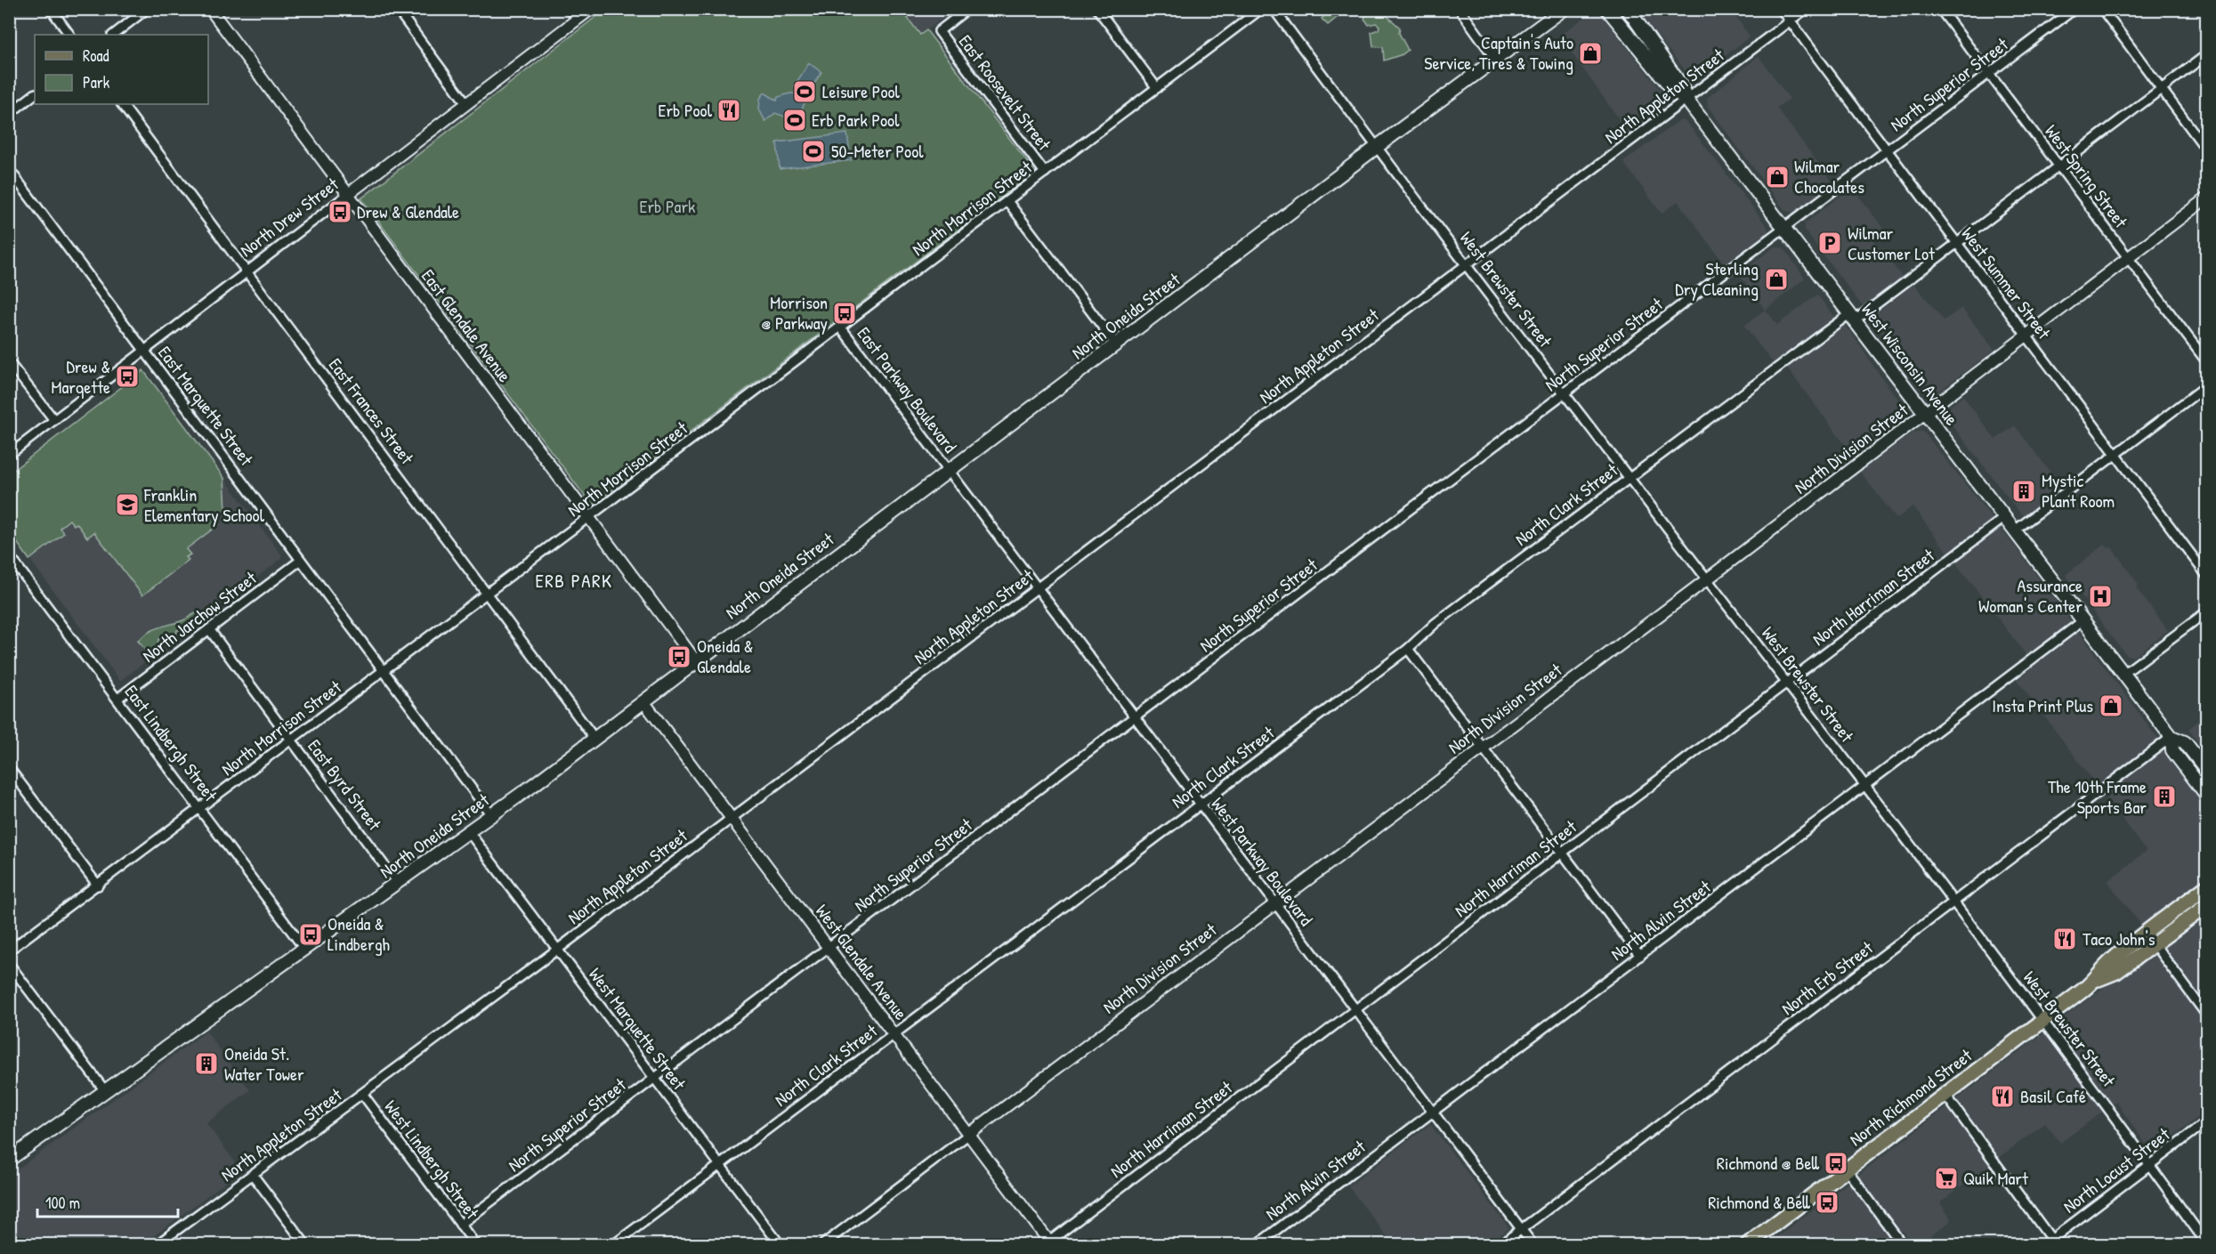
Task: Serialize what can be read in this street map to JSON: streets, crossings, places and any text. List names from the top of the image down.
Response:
{
  "streets": {
    "main road": ["North Oneida Street", "West Wisconsin Avenue", "North Richmond Street"],
    "street": [
      "North Superior Street",
      "East Roosevelt Street",
      "North Appleton Street",
      "West Spring Street",
      "North Morrison Street",
      "North Drew Street",
      "West Summer Street",
      "West Brewster Street",
      "East Glendale Avenue",
      "East Parkway Boulevard",
      "East Marquette Street",
      "East Frances Street",
      "North Division Street",
      "North Clark Street",
      "North Harriman Street",
      "North Jarchow Street",
      "East Lindbergh Street",
      "East Byrd Street",
      "West Parkway Boulevard",
      "North Alvin Street",
      "West Glendale Avenue",
      "North Erb Street",
      "West Marquette Street",
      "West Lindbergh Street",
      "North Locust Street"
    ]
  },
  "crossings": [
    ["North Superior Street", "West Spring Street"],
    ["North Superior Street", "West Summer Street"],
    ["North Superior Street", "West Brewster Street"],
    ["North Superior Street", "West Wisconsin Avenue"],
    ["North Superior Street", "West Parkway Boulevard"],
    ["North Superior Street", "West Glendale Avenue"],
    ["North Superior Street", "West Marquette Street"],
    ["North Superior Street", "West Lindbergh Street"],
    ["East Roosevelt Street", "North Morrison Street"],
    ["North Appleton Street", "West Summer Street"],
    ["North Appleton Street", "West Brewster Street"],
    ["North Appleton Street", "West Wisconsin Avenue"],
    ["North Appleton Street", "West Parkway Boulevard"],
    ["North Appleton Street", "West Glendale Avenue"],
    ["North Appleton Street", "West Marquette Street"],
    ["North Appleton Street", "West Lindbergh Street"],
    ["West Spring Street", "North Division Street"],
    ["West Spring Street", "North Clark Street"],
    ["North Morrison Street", "East Glendale Avenue"],
    ["North Morrison Street", "East Parkway Boulevard"],
    ["North Morrison Street", "East Marquette Street"],
    ["North Morrison Street", "East Frances Street"],
    ["North Morrison Street", "East Lindbergh Street"],
    ["North Morrison Street", "East Byrd Street"],
    ["North Drew Street", "East Glendale Avenue"],
    ["North Drew Street", "East Marquette Street"],
    ["North Drew Street", "East Frances Street"],
    ["West Summer Street", "North Division Street"],
    ["West Summer Street", "North Clark Street"],
    ["West Brewster Street", "North Oneida Street"],
    ["West Brewster Street", "North Division Street"],
    ["West Brewster Street", "North Clark Street"],
    ["West Brewster Street", "North Harriman Street"],
    ["West Brewster Street", "North Alvin Street"],
    ["West Brewster Street", "North Erb Street"],
    ["West Brewster Street", "North Richmond Street"],
    ["West Brewster Street", "North Locust Street"],
    ["North Oneida Street", "East Glendale Avenue"],
    ["North Oneida Street", "East Parkway Boulevard"],
    ["North Oneida Street", "East Marquette Street"],
    ["North Oneida Street", "East Frances Street"],
    ["North Oneida Street", "East Lindbergh Street"],
    ["North Oneida Street", "East Byrd Street"],
    ["North Oneida Street", "West Parkway Boulevard"],
    ["North Oneida Street", "West Glendale Avenue"],
    ["North Oneida Street", "West Marquette Street"],
    ["West Wisconsin Avenue", "North Division Street"],
    ["West Wisconsin Avenue", "North Clark Street"],
    ["West Wisconsin Avenue", "North Harriman Street"],
    ["West Wisconsin Avenue", "North Alvin Street"],
    ["West Wisconsin Avenue", "North Erb Street"],
    ["East Parkway Boulevard", "West Parkway Boulevard"],
    ["East Marquette Street", "North Jarchow Street"],
    ["North Division Street", "West Parkway Boulevard"],
    ["North Division Street", "West Glendale Avenue"],
    ["North Clark Street", "West Parkway Boulevard"],
    ["North Clark Street", "West Glendale Avenue"],
    ["North Clark Street", "West Marquette Street"],
    ["North Harriman Street", "West Parkway Boulevard"],
    ["North Harriman Street", "West Glendale Avenue"],
    ["North Jarchow Street", "East Lindbergh Street"],
    ["North Jarchow Street", "East Byrd Street"],
    ["West Parkway Boulevard", "North Alvin Street"],
    ["West Parkway Boulevard", "North Erb Street"]
  ],
  "districts": ["ERB PARK"],
  "parks": ["Erb Park"],
  "places": {
    "shop": [
      "Captain's Auto Service, Tires & Towing",
      "Wilmar Chocolates",
      "Sterling Dry Cleaning",
      "Insta Print Plus"
    ],
    "sports": ["Leisure Pool", "Erb Park Pool", "50-Meter Pool"],
    "restaurant": ["Erb Pool", "Taco John's", "Basil Café"],
    "bus stop": [
      "Drew & Glendale",
      "Morrison @ Parkway",
      "Drew & Marqette",
      "Oneida & Glendale",
      "Oneida & Lindbergh",
      "Richmond @ Bell",
      "Richmond & Bell"
    ],
    "parking": ["Wilmar Customer Lot"],
    "building": ["Mystic Plant Room", "The 10th Frame Sports Bar", "Oneida St. Water Tower"],
    "school or university": ["Franklin Elementary School"],
    "hospital": ["Assurance Woman's Center"],
    "supermarket": ["Quik Mart"]
  },
  "legend": ["Road", "Park"],
  "scale_bar": "100 m"
}
